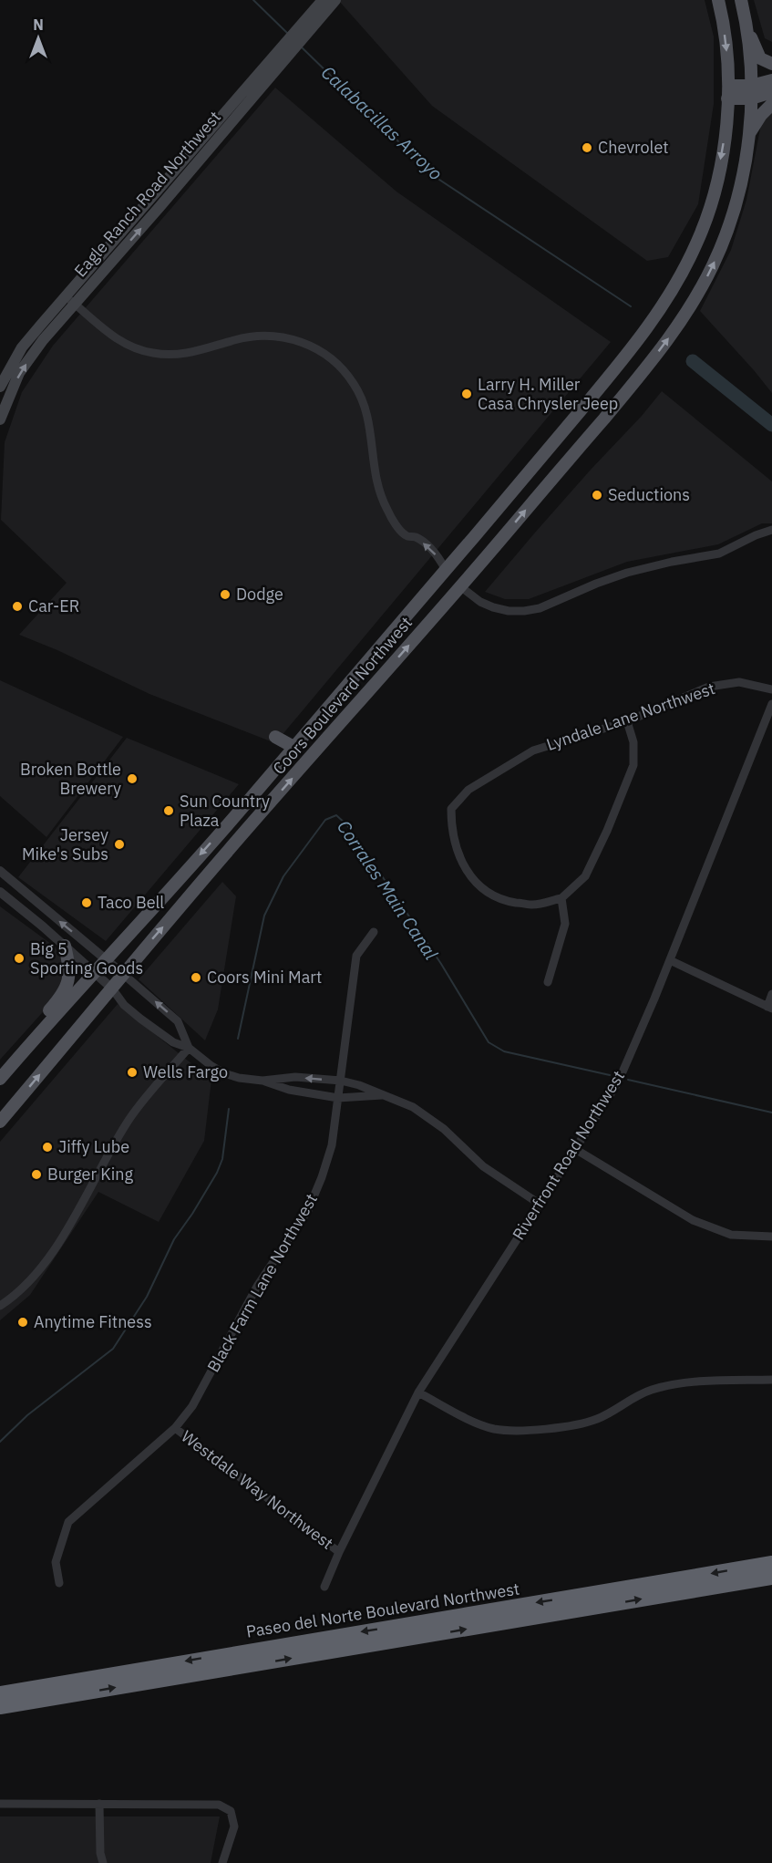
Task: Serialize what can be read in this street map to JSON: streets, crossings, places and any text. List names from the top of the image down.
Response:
{
  "streets": {
    "highway": ["Paseo del Norte Boulevard Northwest"],
    "main road": ["Eagle Ranch Road Northwest", "Coors Boulevard Northwest"],
    "street": [
      "Lyndale Lane Northwest",
      "Riverfront Road Northwest",
      "Black Farm Lane Northwest",
      "Westdale Way Northwest"
    ]
  },
  "crossings": [
    ["Riverfront Road Northwest", "Westdale Way Northwest"],
    ["Black Farm Lane Northwest", "Westdale Way Northwest"]
  ],
  "water": ["Calabacillas Arroyo", "Corrales Main Canal"],
  "places": [
    "Chevrolet",
    "Larry H. Miller Casa Chrysler Jeep",
    "Seductions",
    "Dodge",
    "Car-ER",
    "Broken Bottle Brewery",
    "Sun Country Plaza",
    "Jersey Mike's Subs",
    "Taco Bell",
    "Big 5 Sporting Goods",
    "Coors Mini Mart",
    "Wells Fargo",
    "Jiffy Lube",
    "Burger King",
    "Anytime Fitness"
  ],
  "north": "top"
}
